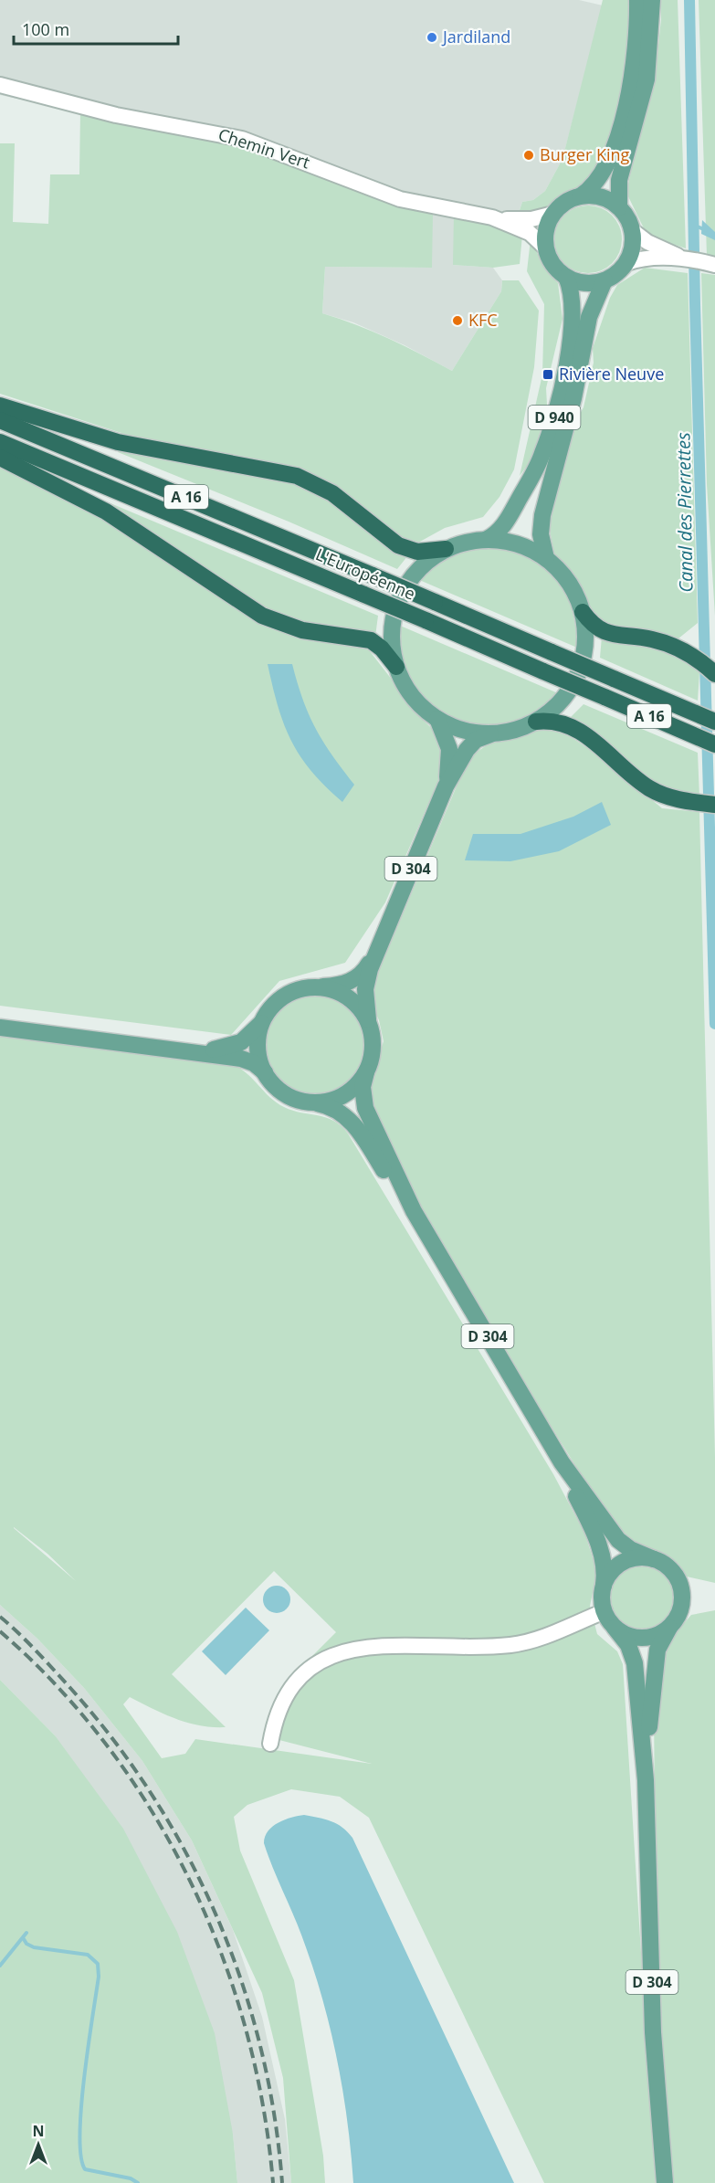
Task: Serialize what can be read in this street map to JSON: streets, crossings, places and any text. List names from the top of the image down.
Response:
{
  "streets": {
    "highway": ["A 16", "L'Européenne"],
    "main road": ["D 940", "D 304"],
    "street": ["Chemin Vert"]
  },
  "crossings": [
    ["D 940", "D 304"]
  ],
  "water": ["Canal des Pierrettes"],
  "places": {
    "other": ["Jardiland", "Burger King", "KFC"],
    "transit": ["Rivière Neuve"]
  },
  "scale_bar": "100 m",
  "north": "top"
}
